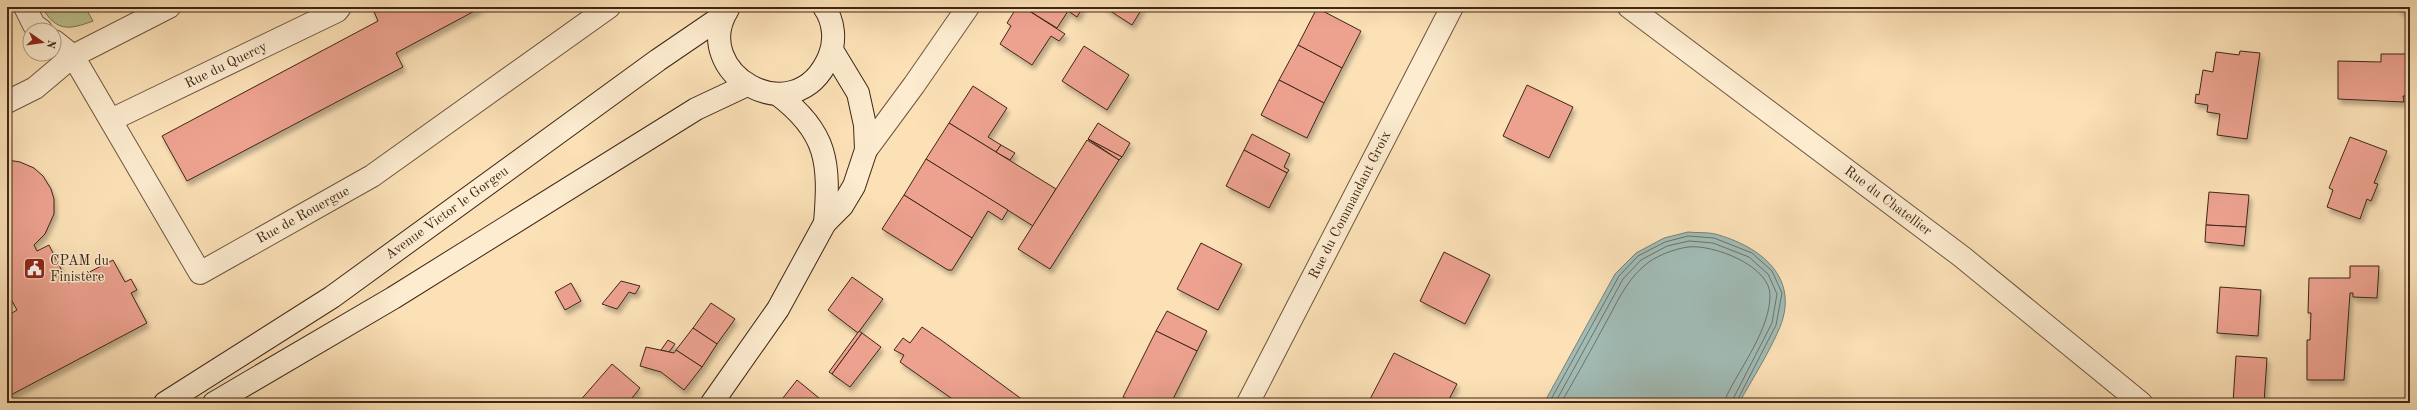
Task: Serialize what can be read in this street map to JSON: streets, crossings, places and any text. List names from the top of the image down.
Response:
{
  "streets": {
    "street": [
      "Rue du Quercy",
      "Rue du Chatellier",
      "Rue du Commandant Groix",
      "Avenue Victor le Gorgeu",
      "Rue de Rouergue"
    ]
  },
  "crossings": [
    ["Rue du Quercy", "Rue de Rouergue"]
  ],
  "places": {
    "public building": ["CPAM du Finistère"]
  },
  "north": "right"
}
